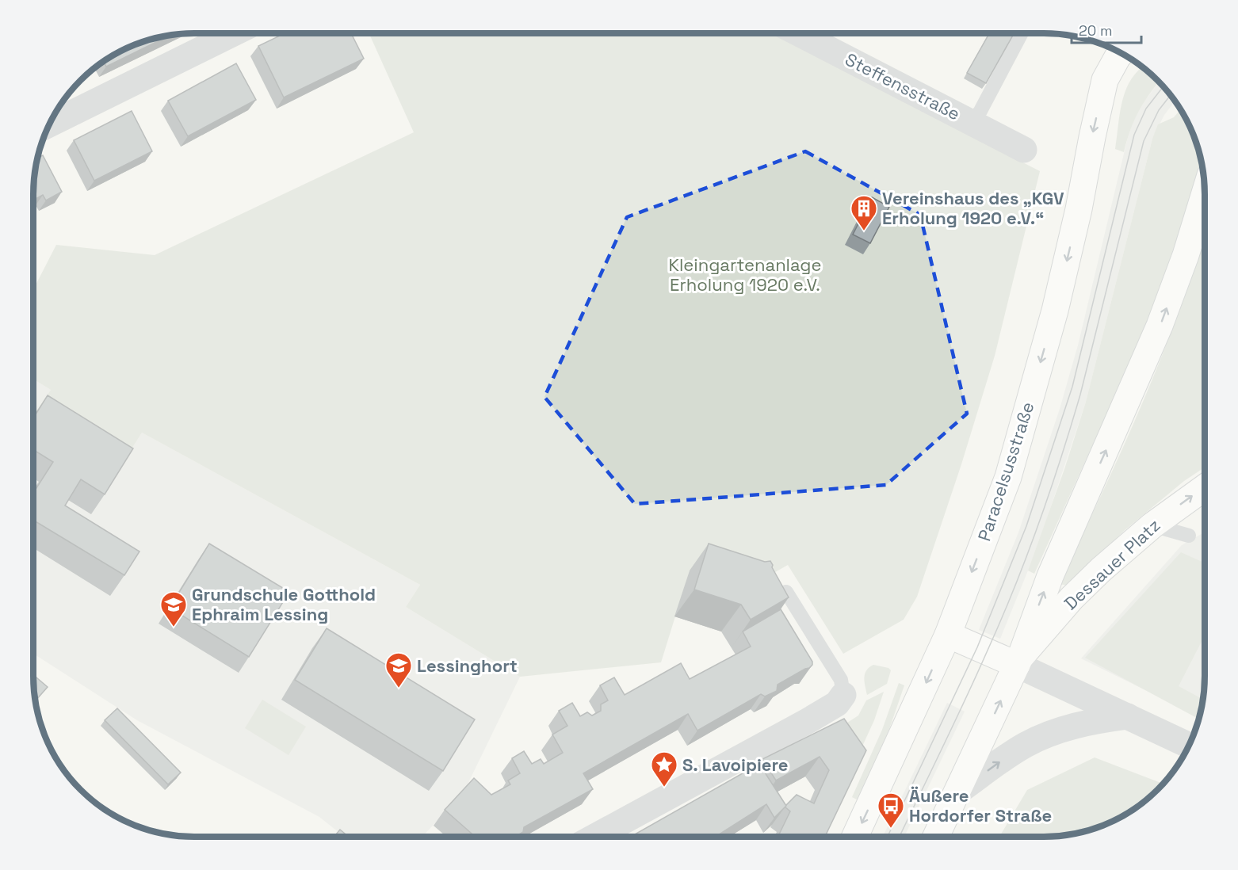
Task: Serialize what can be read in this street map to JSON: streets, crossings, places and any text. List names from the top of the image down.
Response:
{
  "streets": {
    "main road": ["Paracelsusstraße", "Dessauer Platz"],
    "street": ["Steffensstraße"]
  },
  "parks": ["Kleingartenanlage Erholung 1920 e.V."],
  "places": {
    "building": ["Vereinshaus des „KGV Erholung 1920 e.V.“"],
    "school or university": ["Grundschule Gotthold Ephraim Lessing", "Lessinghort"],
    "place": ["S. Lavoipiere"],
    "bus stop": ["Äußere Hordorfer Straße"]
  },
  "scale_bar": "20 m"
}
